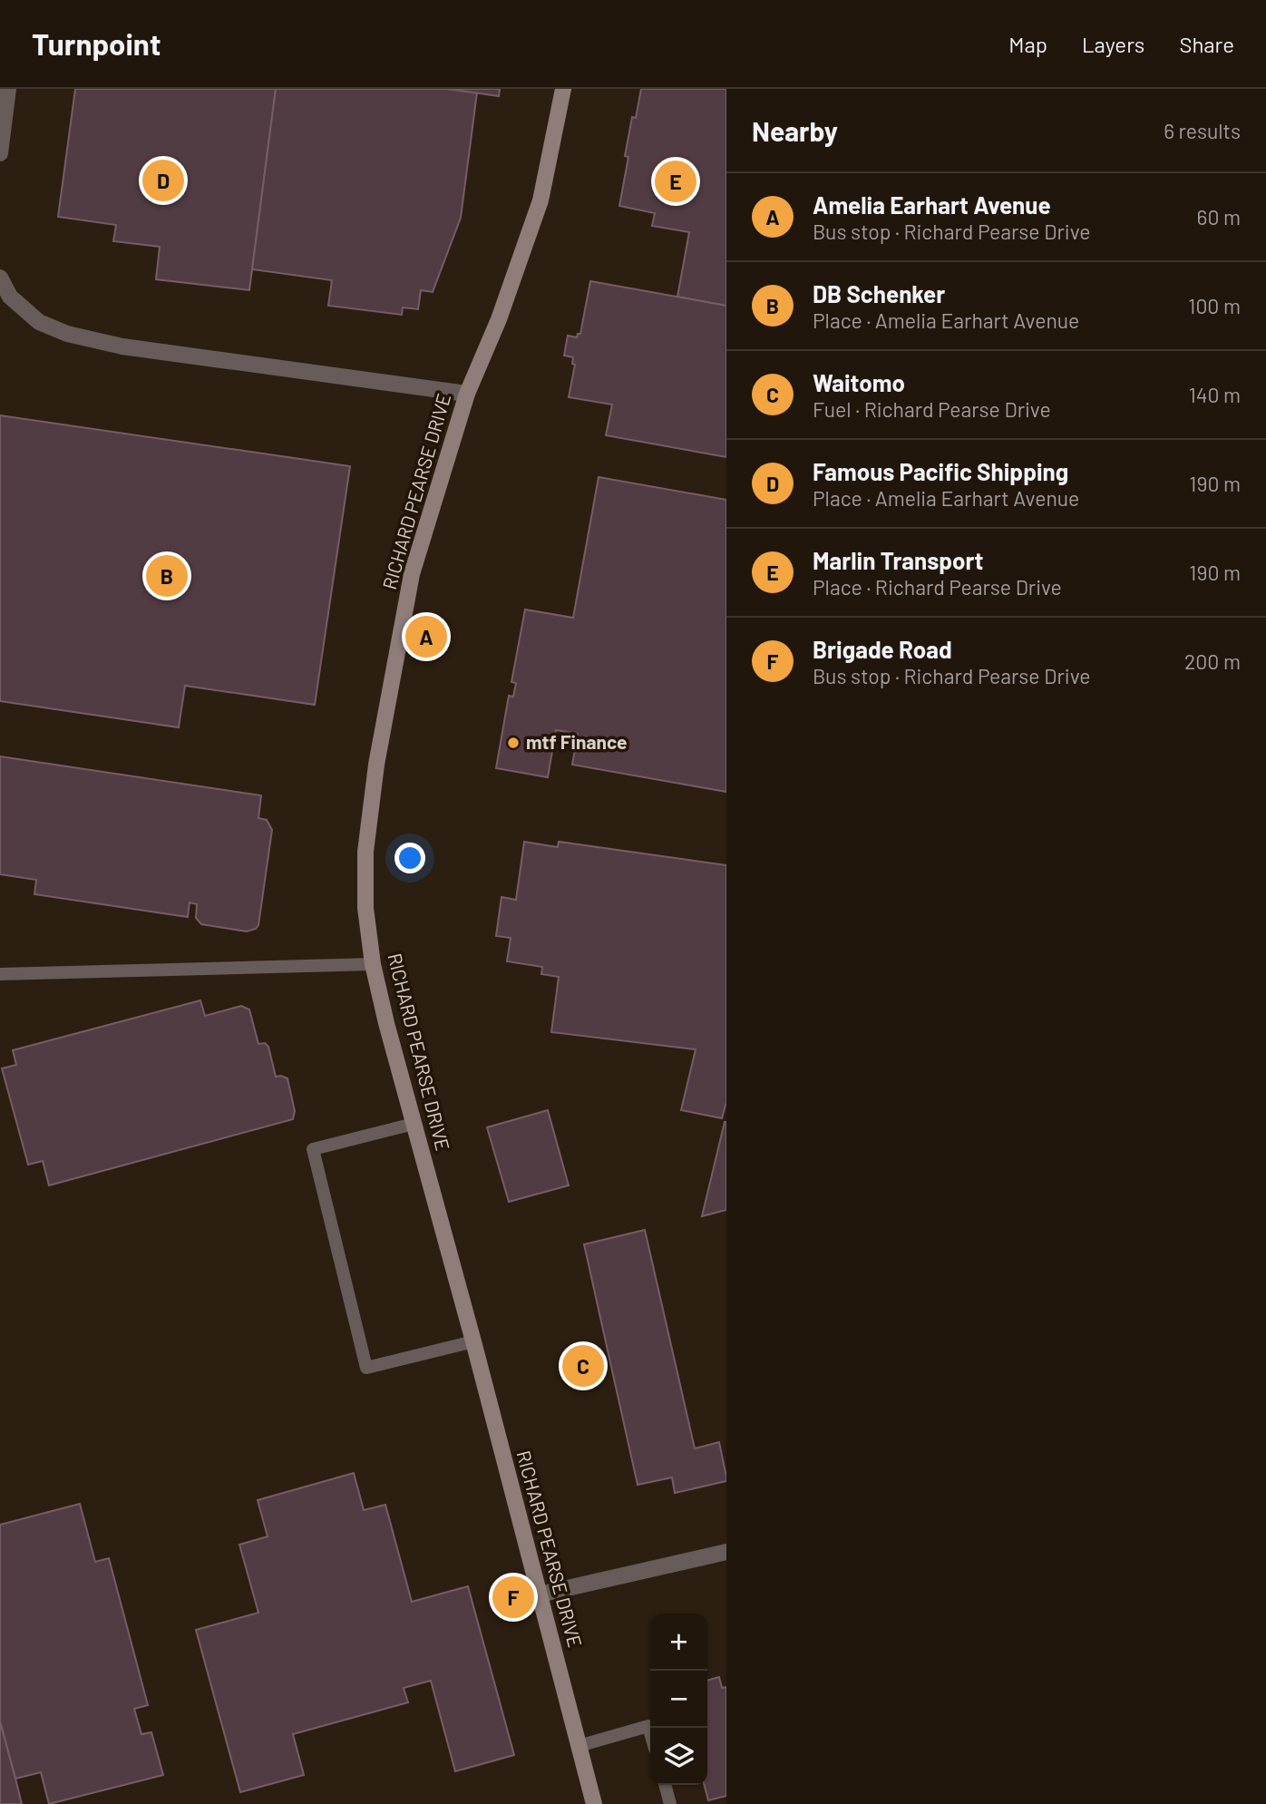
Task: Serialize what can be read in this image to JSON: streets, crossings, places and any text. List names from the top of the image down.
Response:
{
  "streets": {
    "street": ["RICHARD PEARSE DRIVE"]
  },
  "places": ["mtf Finance"],
  "page": {
    "header": "Turnpoint",
    "nav": ["Map", "Layers", "Share"],
    "heading": ["Nearby", "6 results"],
    "pins": [
      "D",
      "E",
      "B",
      "A",
      "C",
      "F"
    ],
    "list": [
      {
        "mark": "A",
        "name": "Amelia Earhart Avenue",
        "note": "Bus stop · Richard Pearse Drive",
        "value": "60 m"
      },
      {
        "mark": "B",
        "name": "DB Schenker",
        "note": "Place · Amelia Earhart Avenue",
        "value": "100 m"
      },
      {
        "mark": "C",
        "name": "Waitomo",
        "note": "Fuel · Richard Pearse Drive",
        "value": "140 m"
      },
      {
        "mark": "D",
        "name": "Famous Pacific Shipping",
        "note": "Place · Amelia Earhart Avenue",
        "value": "190 m"
      },
      {
        "mark": "E",
        "name": "Marlin Transport",
        "note": "Place · Richard Pearse Drive",
        "value": "190 m"
      },
      {
        "mark": "F",
        "name": "Brigade Road",
        "note": "Bus stop · Richard Pearse Drive",
        "value": "200 m"
      }
    ],
    "map_buttons": ["+", "−"]
  }
}
